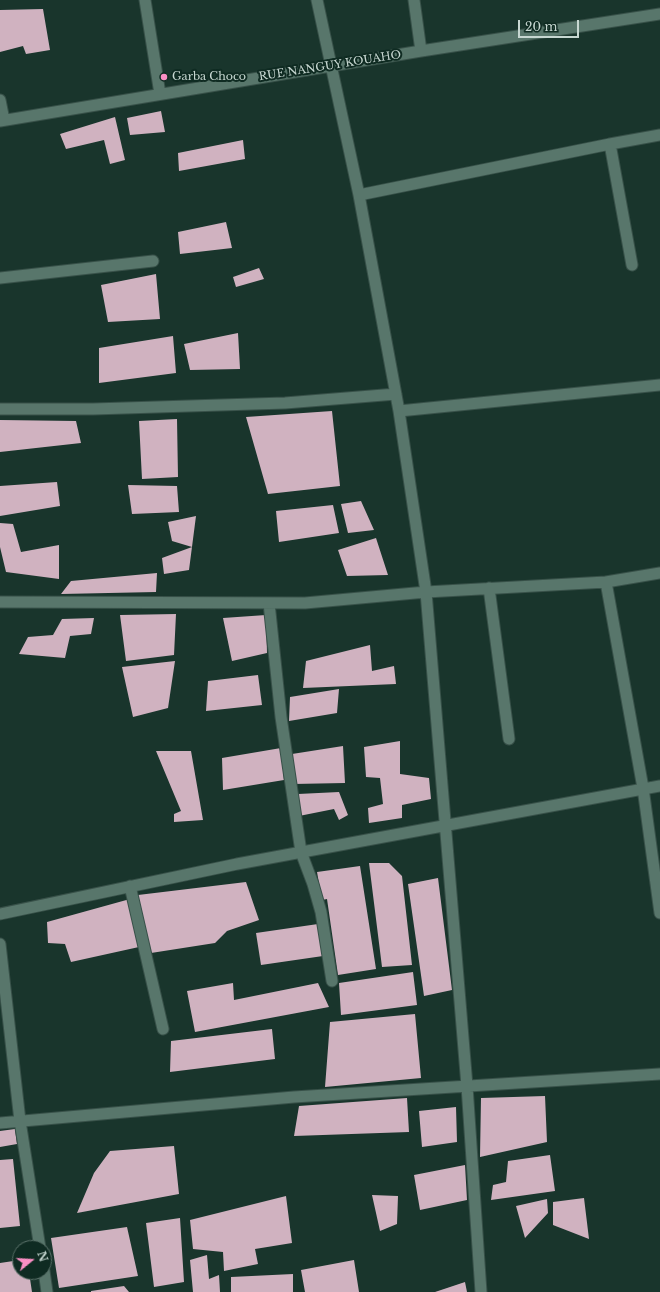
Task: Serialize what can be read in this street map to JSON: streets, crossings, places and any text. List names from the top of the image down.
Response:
{
  "streets": {
    "street": ["RUE NANGUY KOUAHO"]
  },
  "places": ["Garba Choco"],
  "scale_bar": "20 m",
  "north": "right"
}
